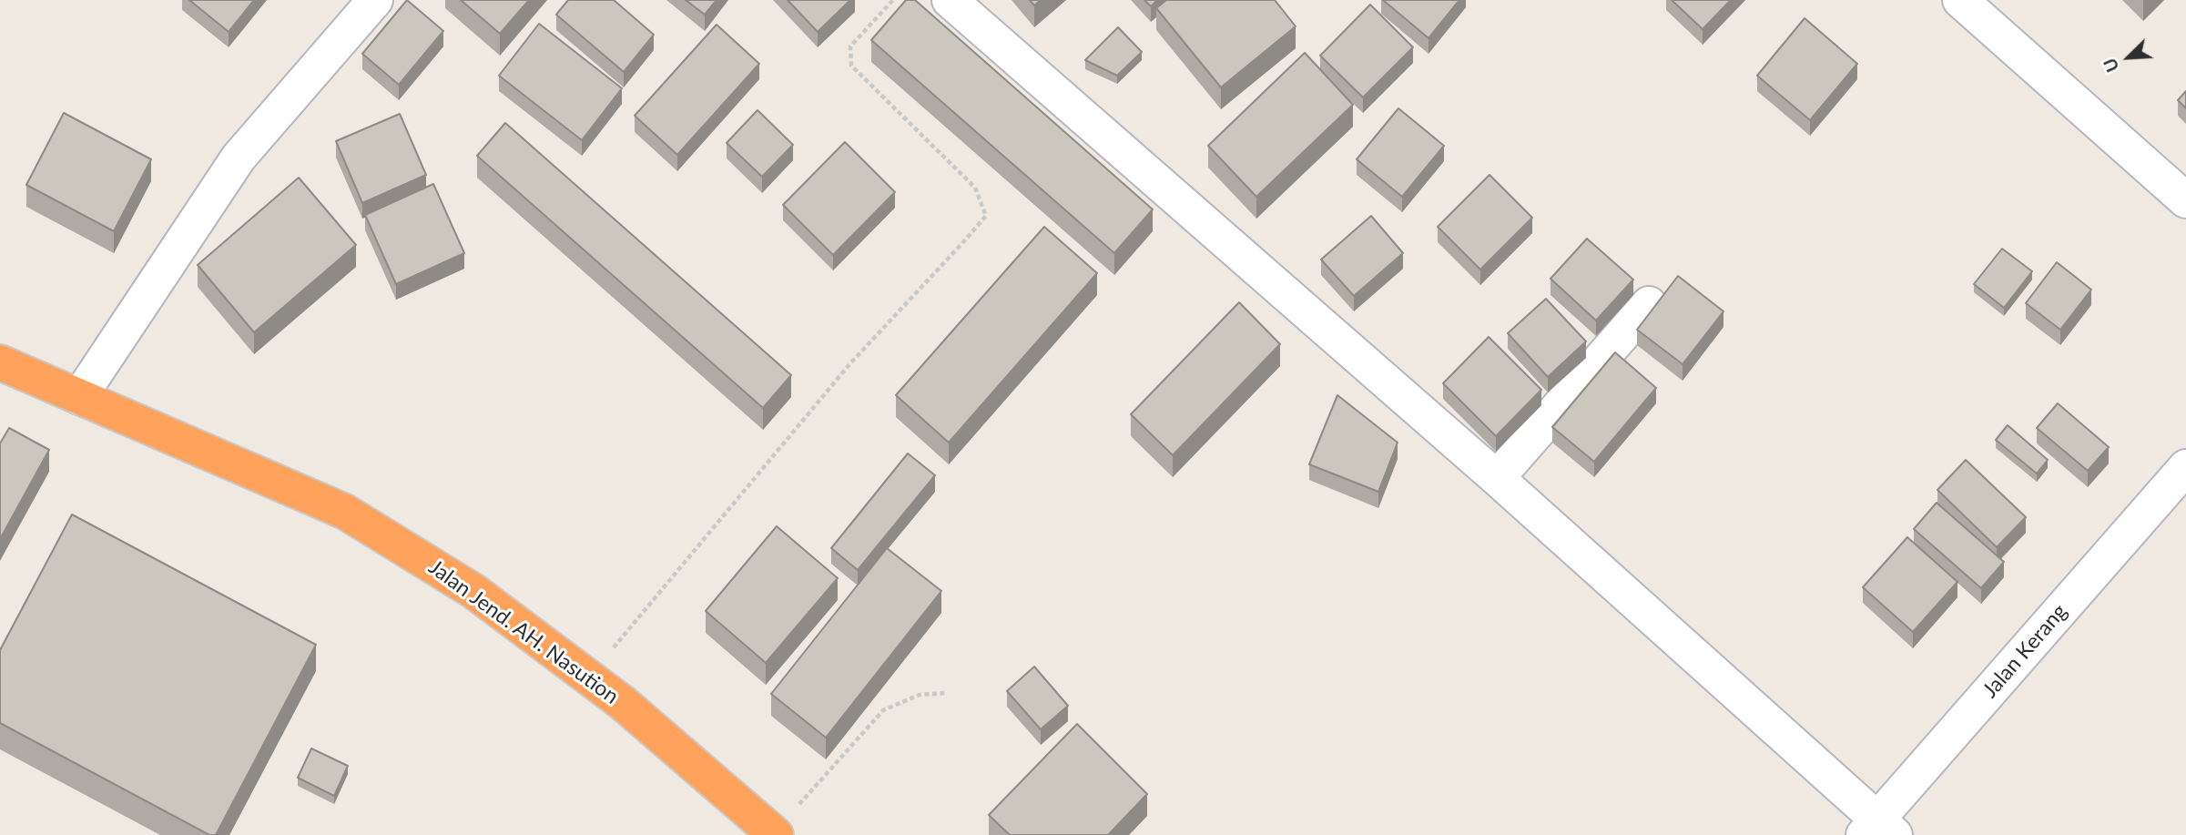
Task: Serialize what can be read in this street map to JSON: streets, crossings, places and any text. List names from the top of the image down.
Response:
{
  "streets": {
    "highway": ["Jalan Jend. AH. Nasution"],
    "street": ["Jalan Kerang"]
  },
  "north": "bottom left"
}
